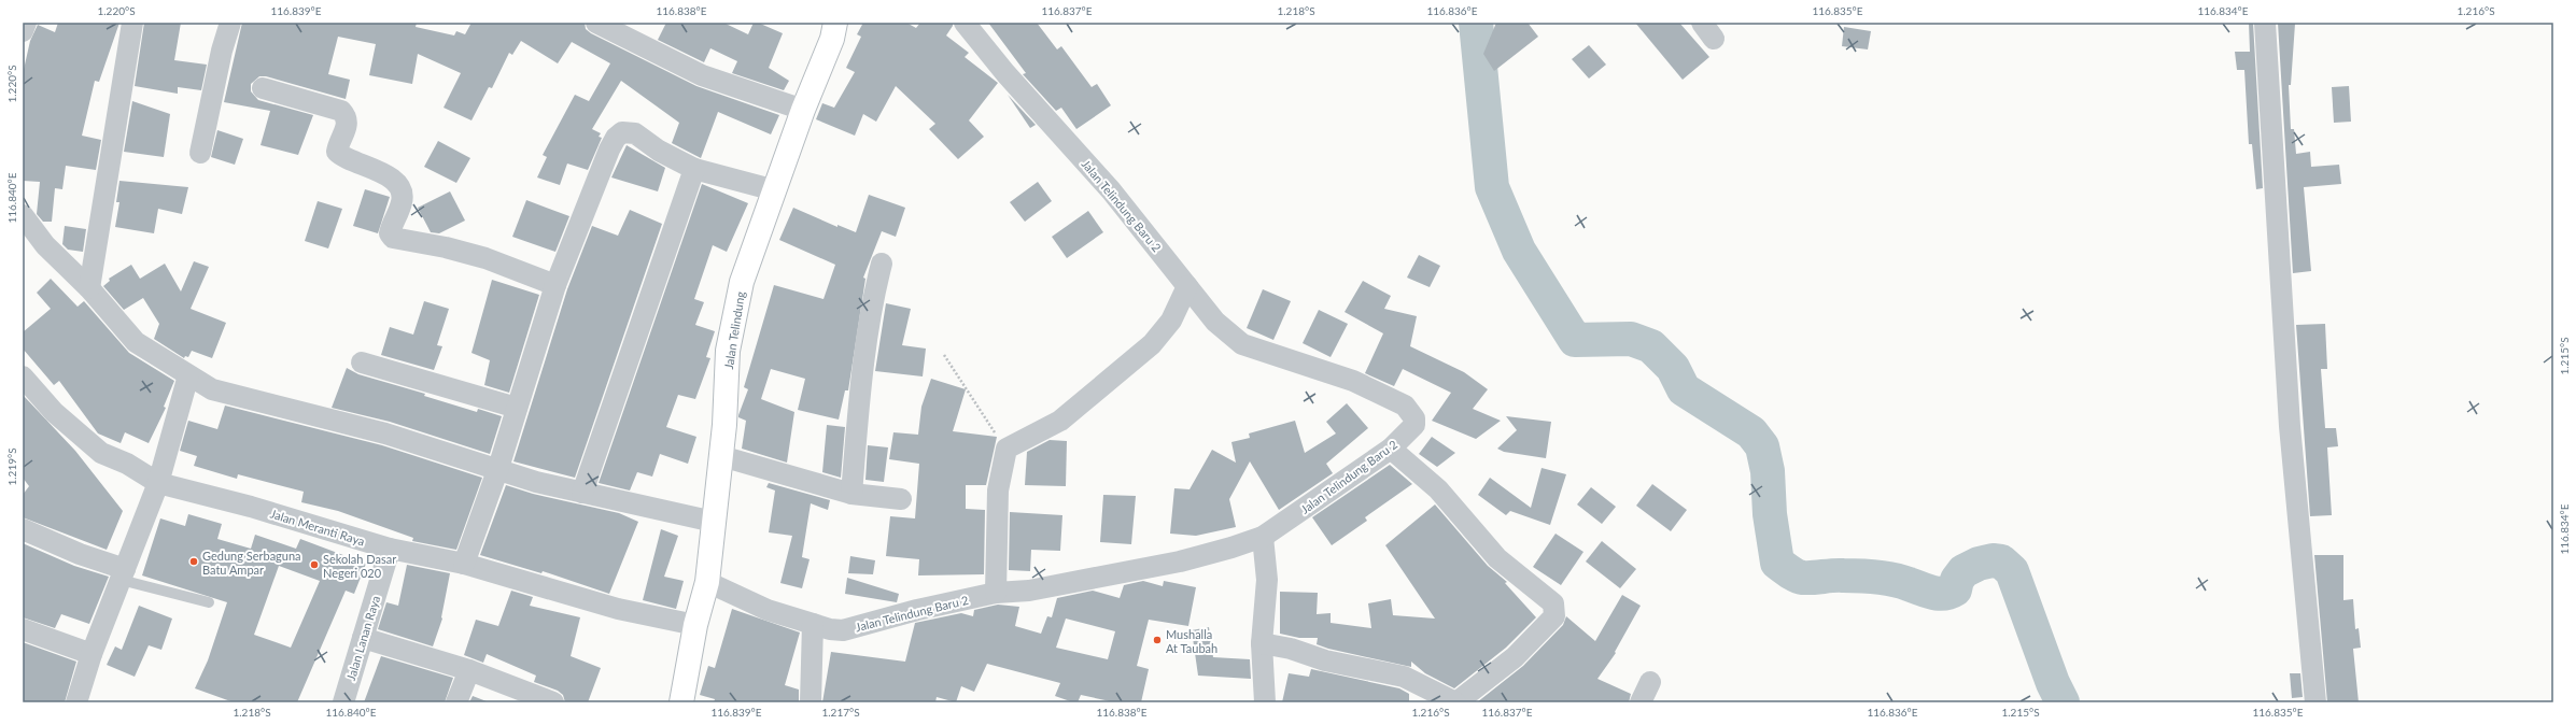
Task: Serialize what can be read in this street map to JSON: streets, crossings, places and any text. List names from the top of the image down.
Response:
{
  "streets": {
    "main road": ["Jalan Telindung"],
    "street": ["Jalan Telindung Baru 2", "Jalan Meranti Raya", "Jalan Lanan Raya"]
  },
  "crossings": [
    ["Jalan Telindung Baru 2", "Jalan Telindung"],
    ["Jalan Telindung", "Jalan Meranti Raya"],
    ["Jalan Meranti Raya", "Jalan Lanan Raya"]
  ],
  "places": ["Gedung Serbaguna Batu Ampar", "Sekolah Dasar Negeri 020", "Mushalla At Taubah"],
  "coordinates": [
    "1.220°S",
    "116.839°E",
    "116.838°E",
    "116.837°E",
    "1.218°S",
    "116.836°E",
    "116.835°E",
    "116.834°E",
    "1.216°S",
    "116.840°E",
    "1.215°S",
    "1.219°S",
    "1.217°S"
  ]
}
